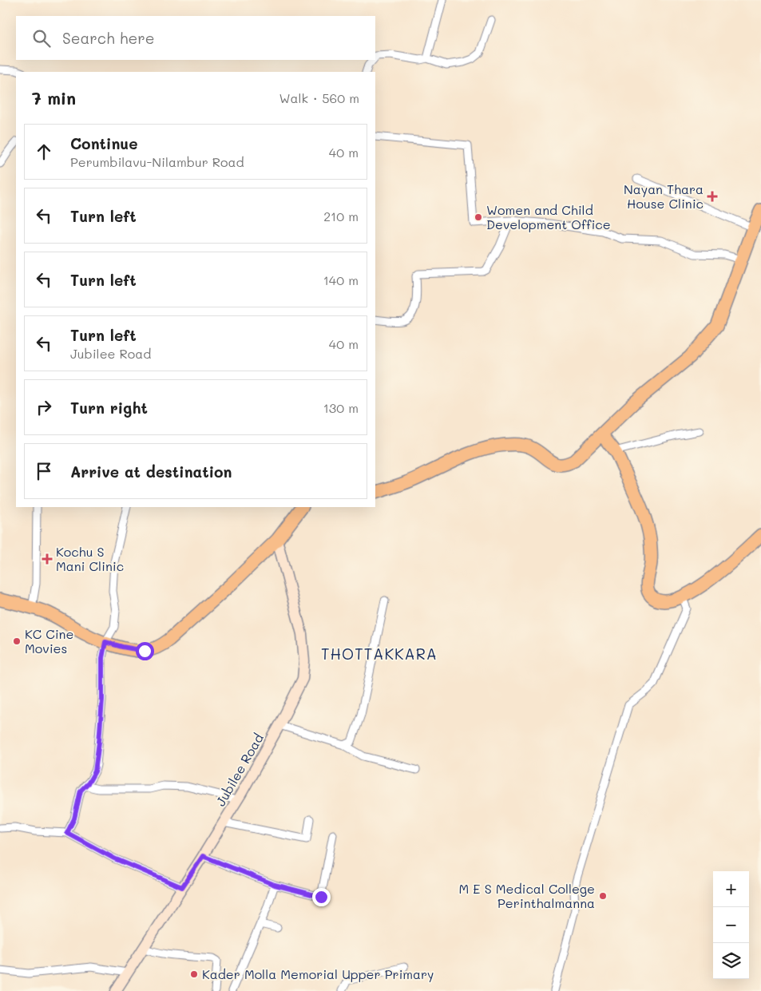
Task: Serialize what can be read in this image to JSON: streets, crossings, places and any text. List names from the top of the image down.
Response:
{
  "streets": {
    "main road": ["Jubilee Road"]
  },
  "districts": ["THOTTAKKARA"],
  "places": {
    "health": ["Nayan Thara House Clinic", "Kochu S Mani Clinic"],
    "other": [
      "Women and Child Development Office",
      "KC Cine Movies",
      "M E S Medical College Perinthalmanna",
      "Kader Molla Memorial Upper Primary"
    ]
  },
  "page": {
    "search": "Search here",
    "heading": ["7 min", "Walk · 560 m"],
    "list": [
      ["Continue", "Perumbilavu-Nilambur Road", "40 m"],
      ["Turn left", "210 m"],
      ["Turn left", "140 m"],
      ["Turn left", "Jubilee Road", "40 m"],
      ["Turn right", "130 m"],
      "Arrive at destination"
    ],
    "map_buttons": ["+", "−"]
  }
}
